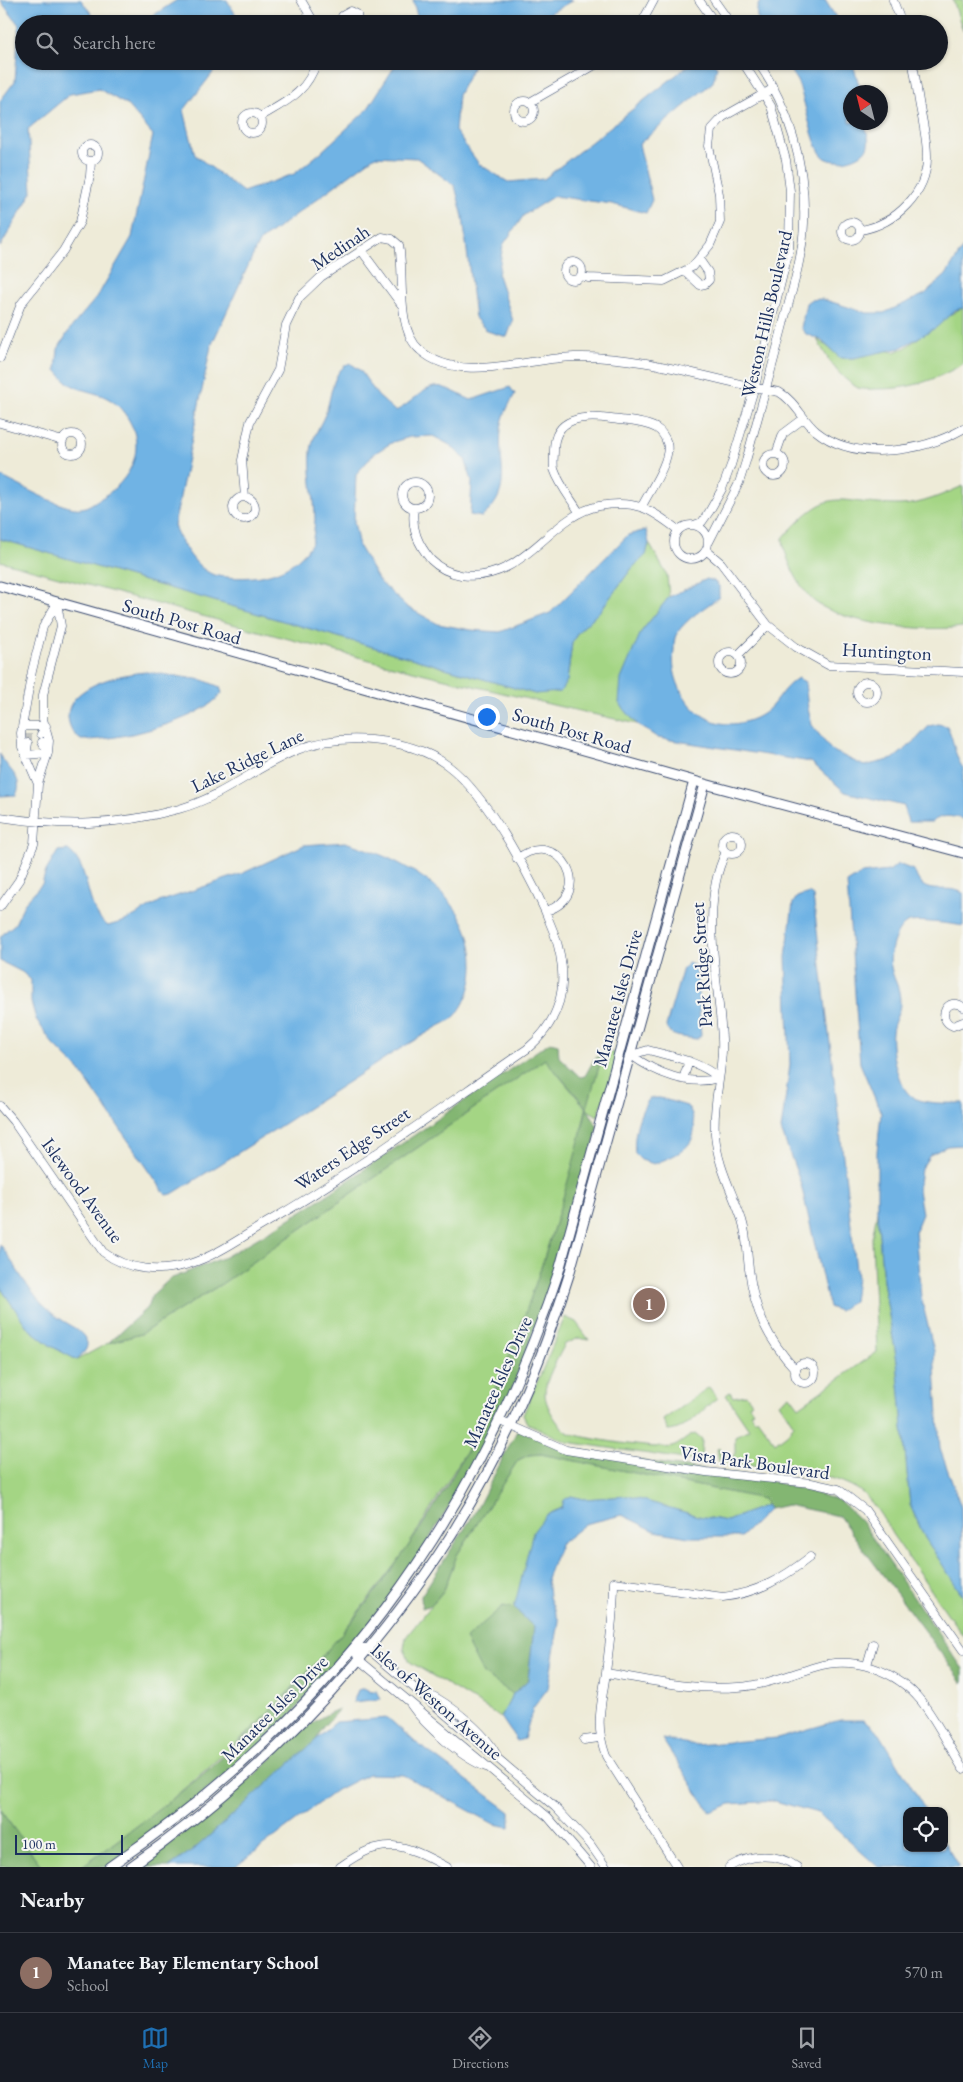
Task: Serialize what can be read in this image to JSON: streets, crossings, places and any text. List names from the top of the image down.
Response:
{
  "streets": {
    "street": [
      "Medinah",
      "Weston Hills Boulevard",
      "South Post Road",
      "Huntington",
      "Lake Ridge Lane",
      "Park Ridge Street",
      "Manatee Isles Drive",
      "Waters Edge Street",
      "Islewood Avenue",
      "Vista Park Boulevard",
      "Isles of Weston Avenue"
    ]
  },
  "crossings": [
    ["Medinah", "Weston Hills Boulevard"],
    ["Weston Hills Boulevard", "Huntington"],
    ["South Post Road", "Manatee Isles Drive"],
    ["Lake Ridge Lane", "Waters Edge Street"],
    ["Manatee Isles Drive", "Vista Park Boulevard"],
    ["Manatee Isles Drive", "Isles of Weston Avenue"],
    ["Waters Edge Street", "Islewood Avenue"]
  ],
  "scale_bar": "100 m",
  "north": "top left",
  "page": {
    "search": "Search here",
    "pins": "1",
    "scale": "100 m",
    "heading": "Nearby",
    "list": [
      {
        "mark": "1",
        "name": "Manatee Bay Elementary School",
        "note": "School",
        "value": "570 m"
      }
    ],
    "nav": ["Map", "Directions", "Saved"]
  }
}
